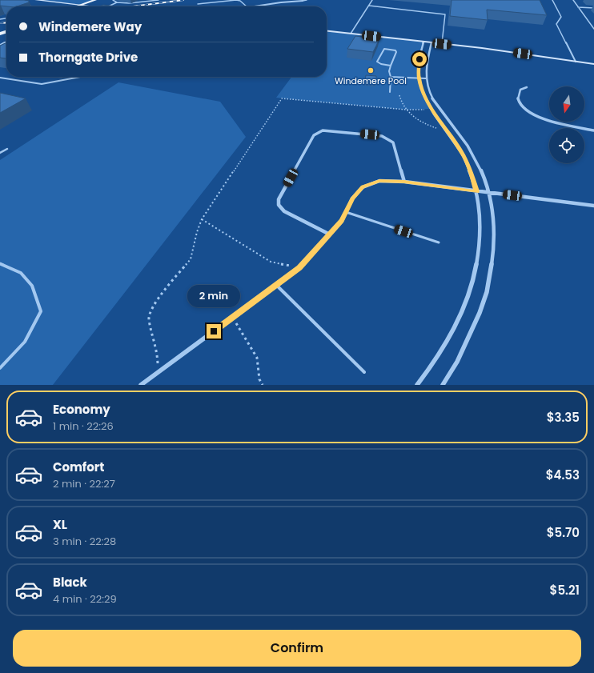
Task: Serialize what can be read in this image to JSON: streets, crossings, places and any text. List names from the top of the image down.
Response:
{
  "places": ["Windemere Pool"],
  "north": "bottom",
  "page": {
    "banner": ["Windemere Way", "Thorngate Drive"],
    "bubble": "2 min",
    "list": [
      {
        "name": "Economy",
        "note": "1 min · 22:26",
        "value": "$3.35"
      },
      {
        "name": "Comfort",
        "note": "2 min · 22:27",
        "value": "$4.53"
      },
      {
        "name": "XL",
        "note": "3 min · 22:28",
        "value": "$5.70"
      },
      {
        "name": "Black",
        "note": "4 min · 22:29",
        "value": "$5.21"
      }
    ],
    "buttons": "Confirm"
  }
}
